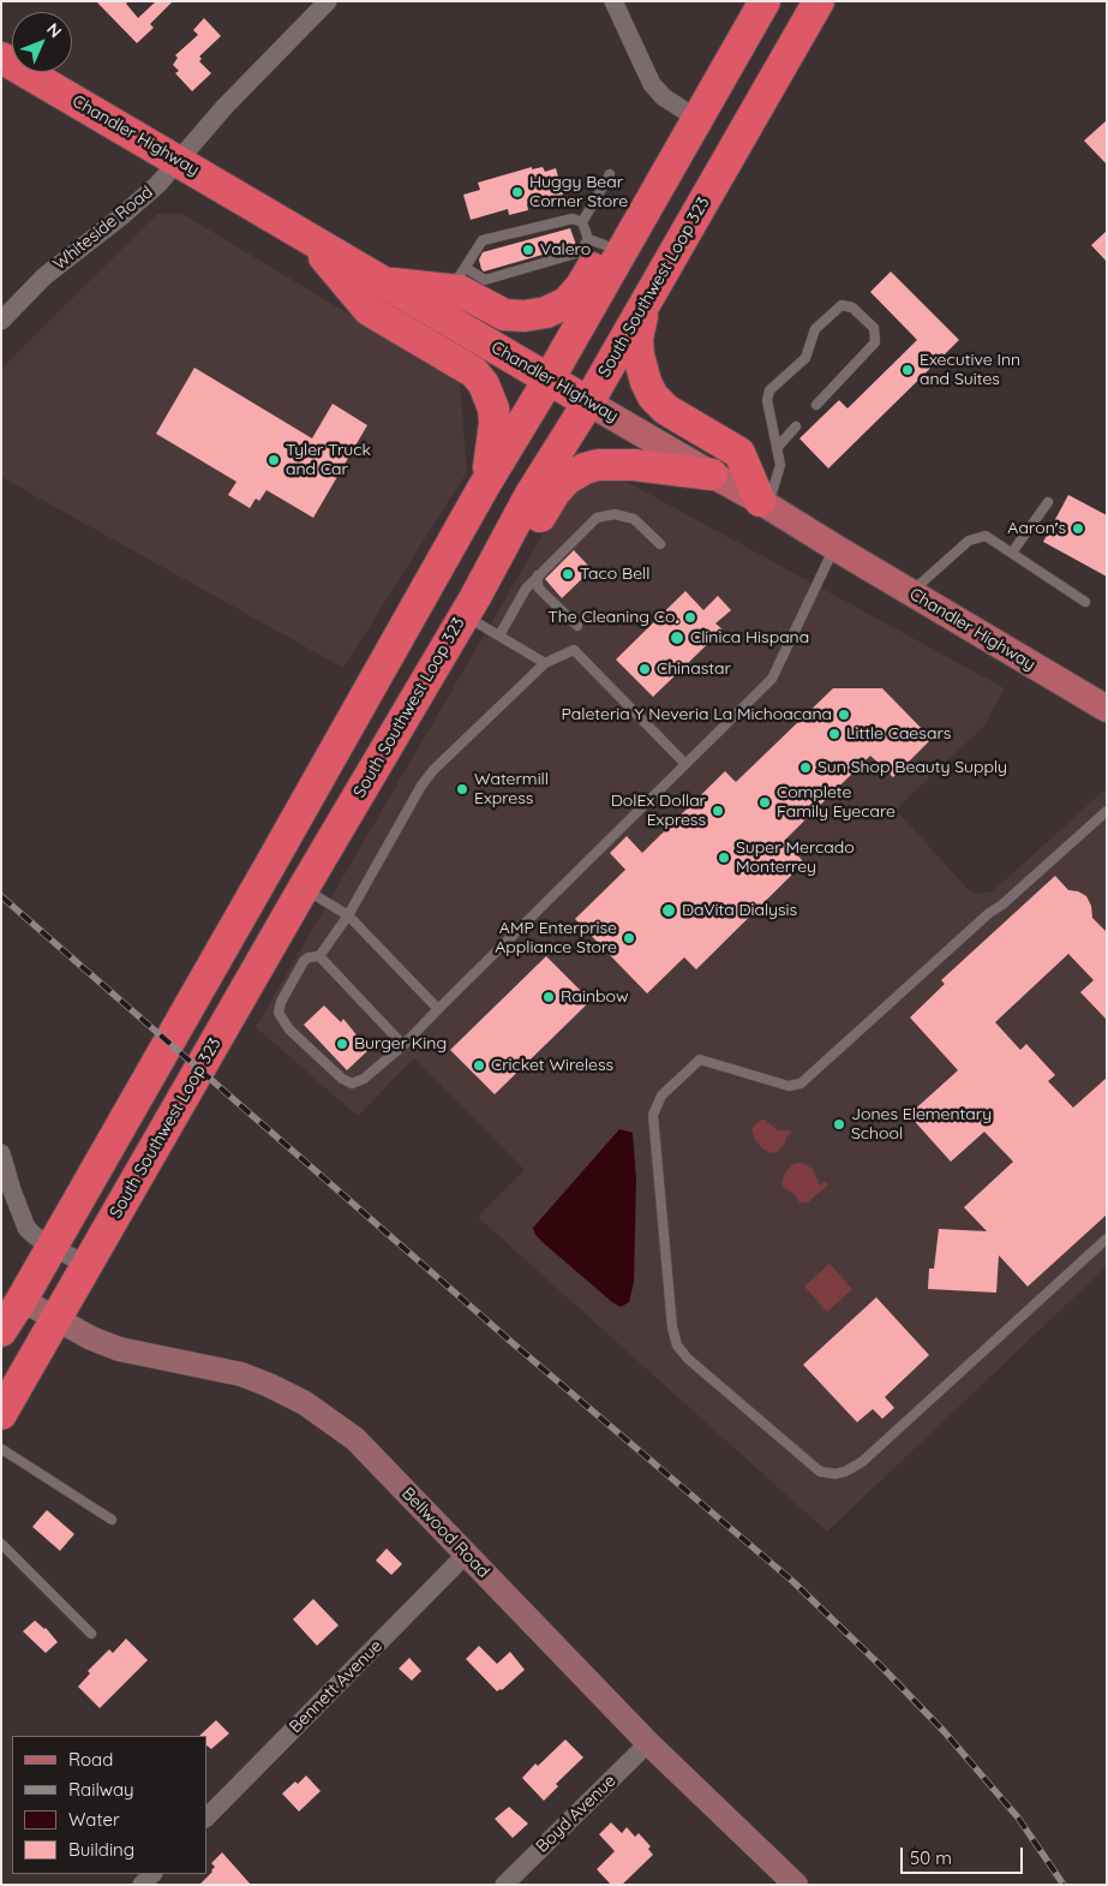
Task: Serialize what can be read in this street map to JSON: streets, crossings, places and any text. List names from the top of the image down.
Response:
{
  "streets": {
    "highway": ["Chandler Highway", "South Southwest Loop 323"],
    "street": [
      "Whiteside Road",
      "Bellwood Road",
      "Bennett Avenue",
      "Boyd Avenue"
    ]
  },
  "crossings": [
    ["Chandler Highway", "Whiteside Road"],
    ["Chandler Highway", "South Southwest Loop 323"],
    ["South Southwest Loop 323", "Bellwood Road"],
    ["Bellwood Road", "Bennett Avenue"],
    ["Bellwood Road", "Boyd Avenue"]
  ],
  "places": [
    "Huggy Bear Corner Store",
    "Valero",
    "Executive Inn and Suites",
    "Tyler Truck and Car",
    "Aaron's",
    "Taco Bell",
    "The Cleaning Co.",
    "Clinica Hispana",
    "Chinastar",
    "Paleteria Y Neveria La Michoacana",
    "Little Caesars",
    "Sun Shop Beauty Supply",
    "Watermill Express",
    "Complete Family Eyecare",
    "DolEx Dollar Express",
    "Super Mercado Monterrey",
    "DaVita Dialysis",
    "AMP Enterprise Appliance Store",
    "Rainbow",
    "Burger King",
    "Cricket Wireless",
    "Jones Elementary School"
  ],
  "legend": [
    "Road",
    "Railway",
    "Water",
    "Building"
  ],
  "scale_bar": "50 m",
  "north": "top right"
}
